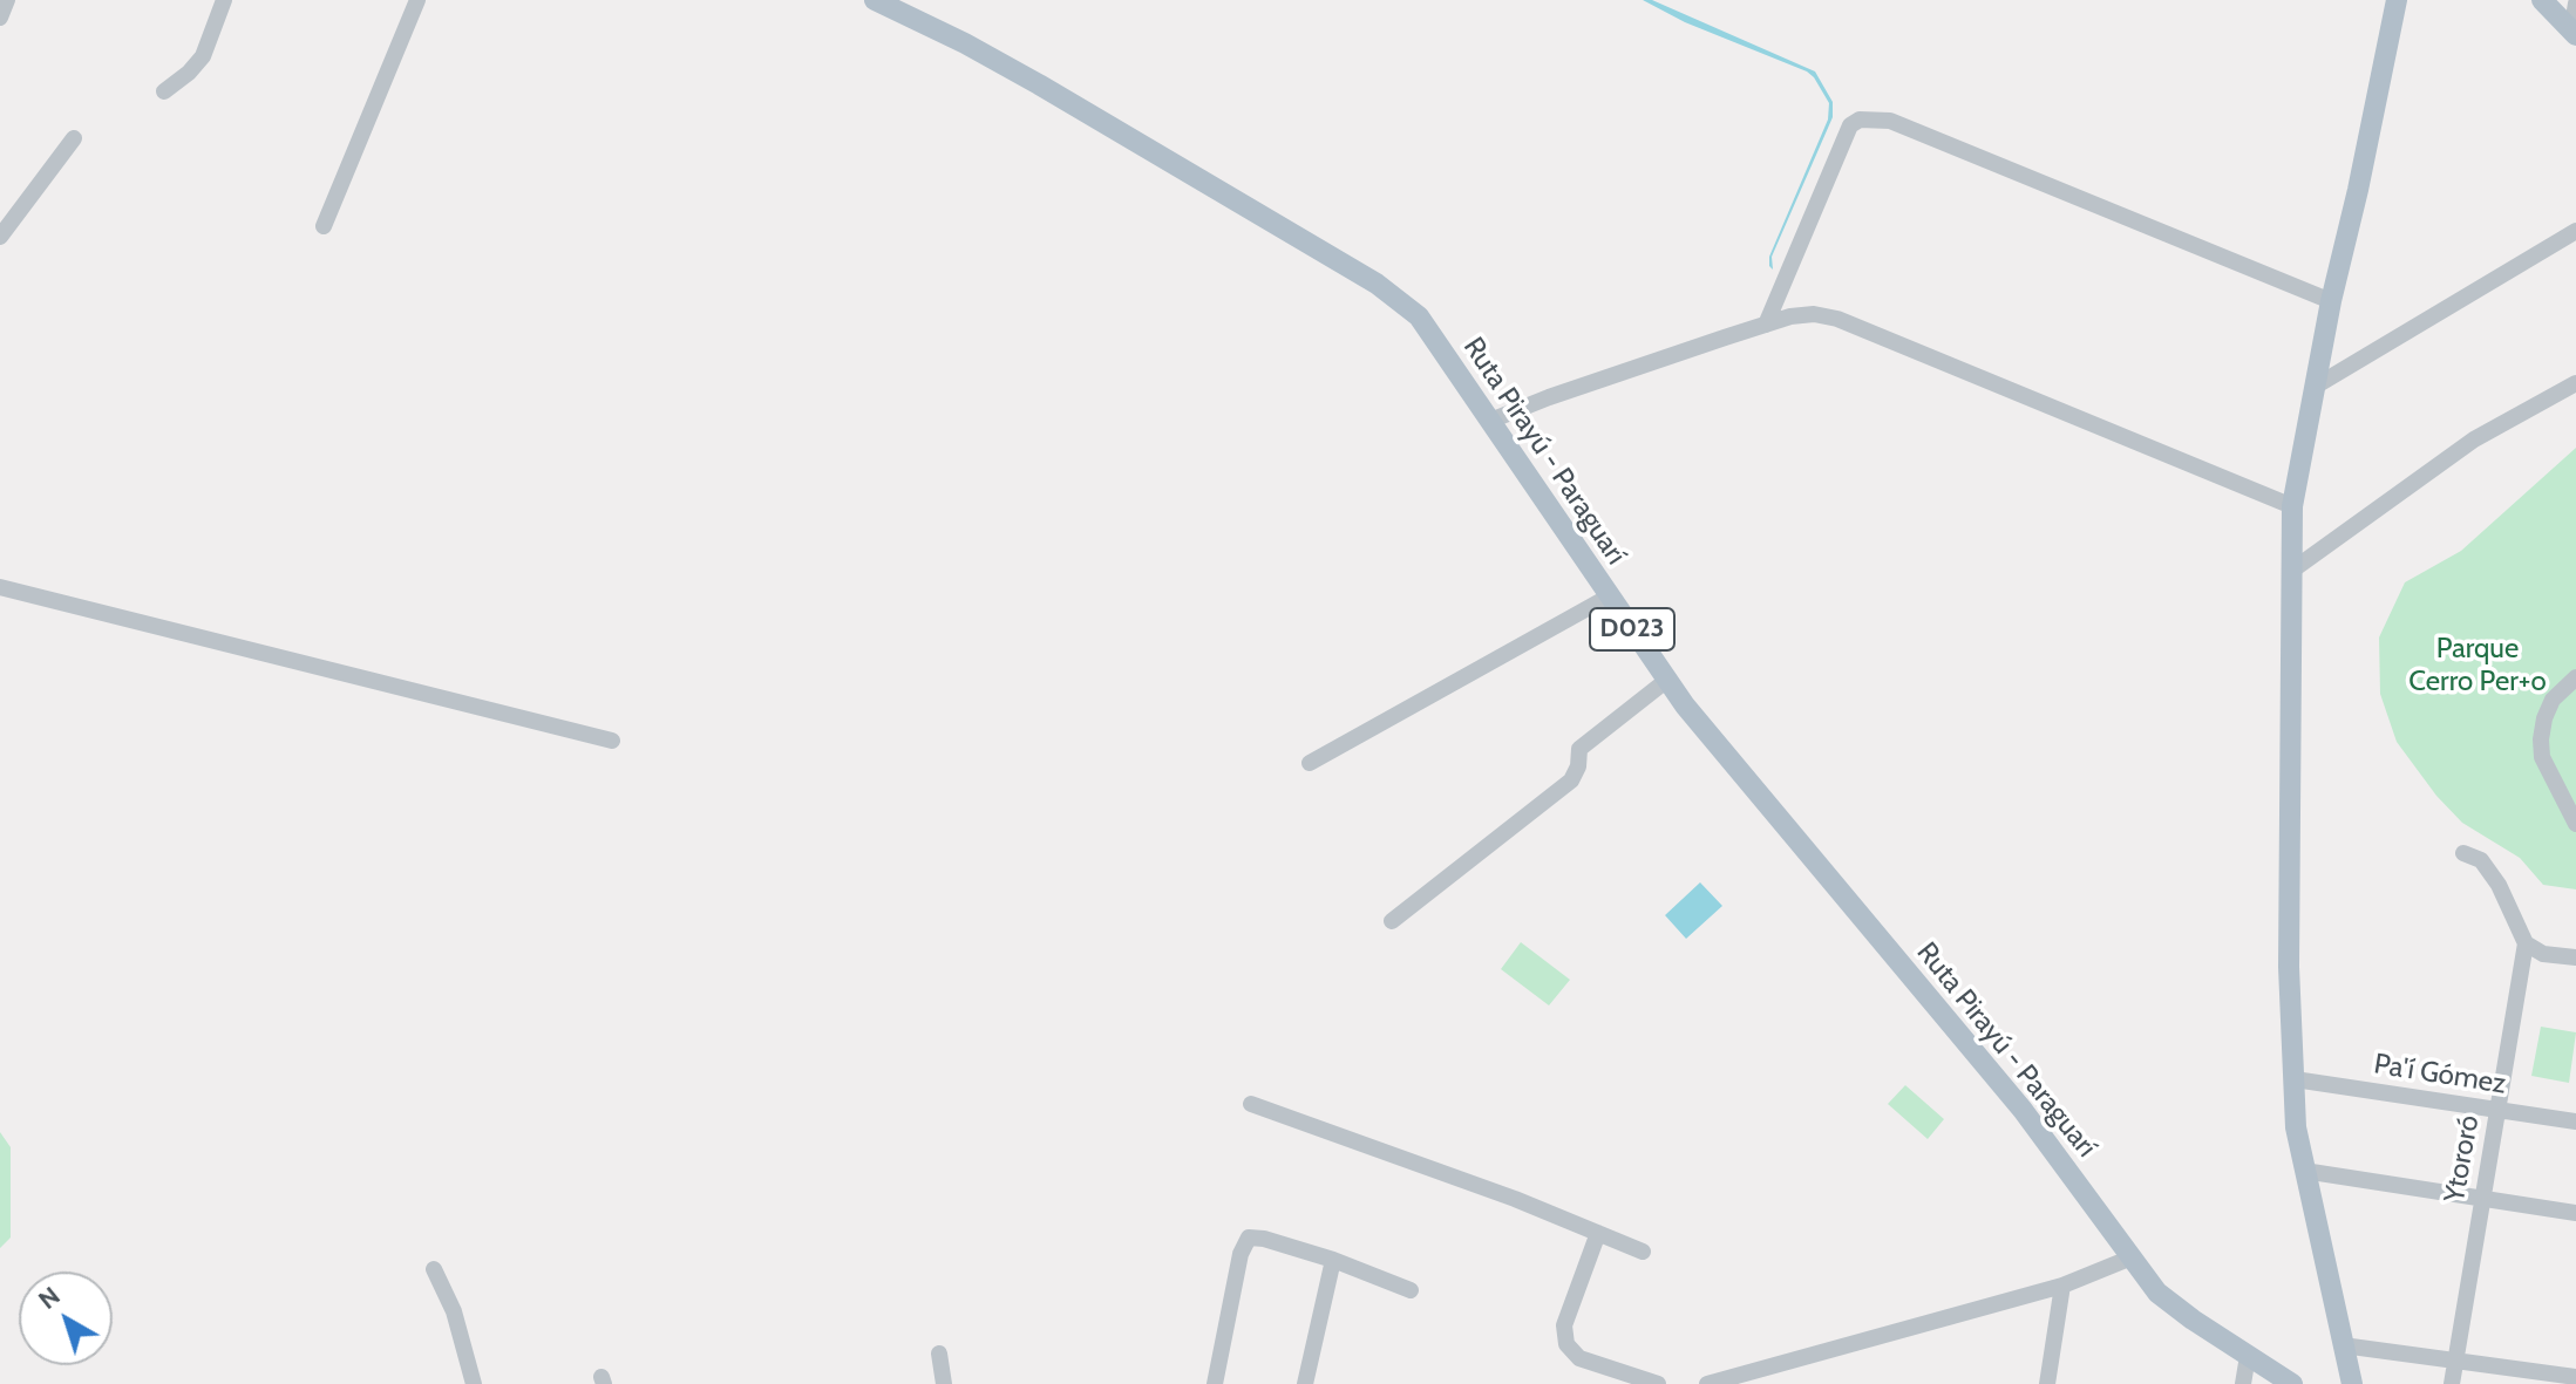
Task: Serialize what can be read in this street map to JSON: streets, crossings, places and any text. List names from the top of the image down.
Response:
{
  "streets": {
    "main road": ["Ruta Pirayú - Paraguarí", "D023"],
    "street": ["Pa'í Gómez", "Ytororó"]
  },
  "crossings": [
    ["Pa'í Gómez", "Ytororó"]
  ],
  "parks": ["Parque Cerro Per+o"],
  "north": "top left"
}
